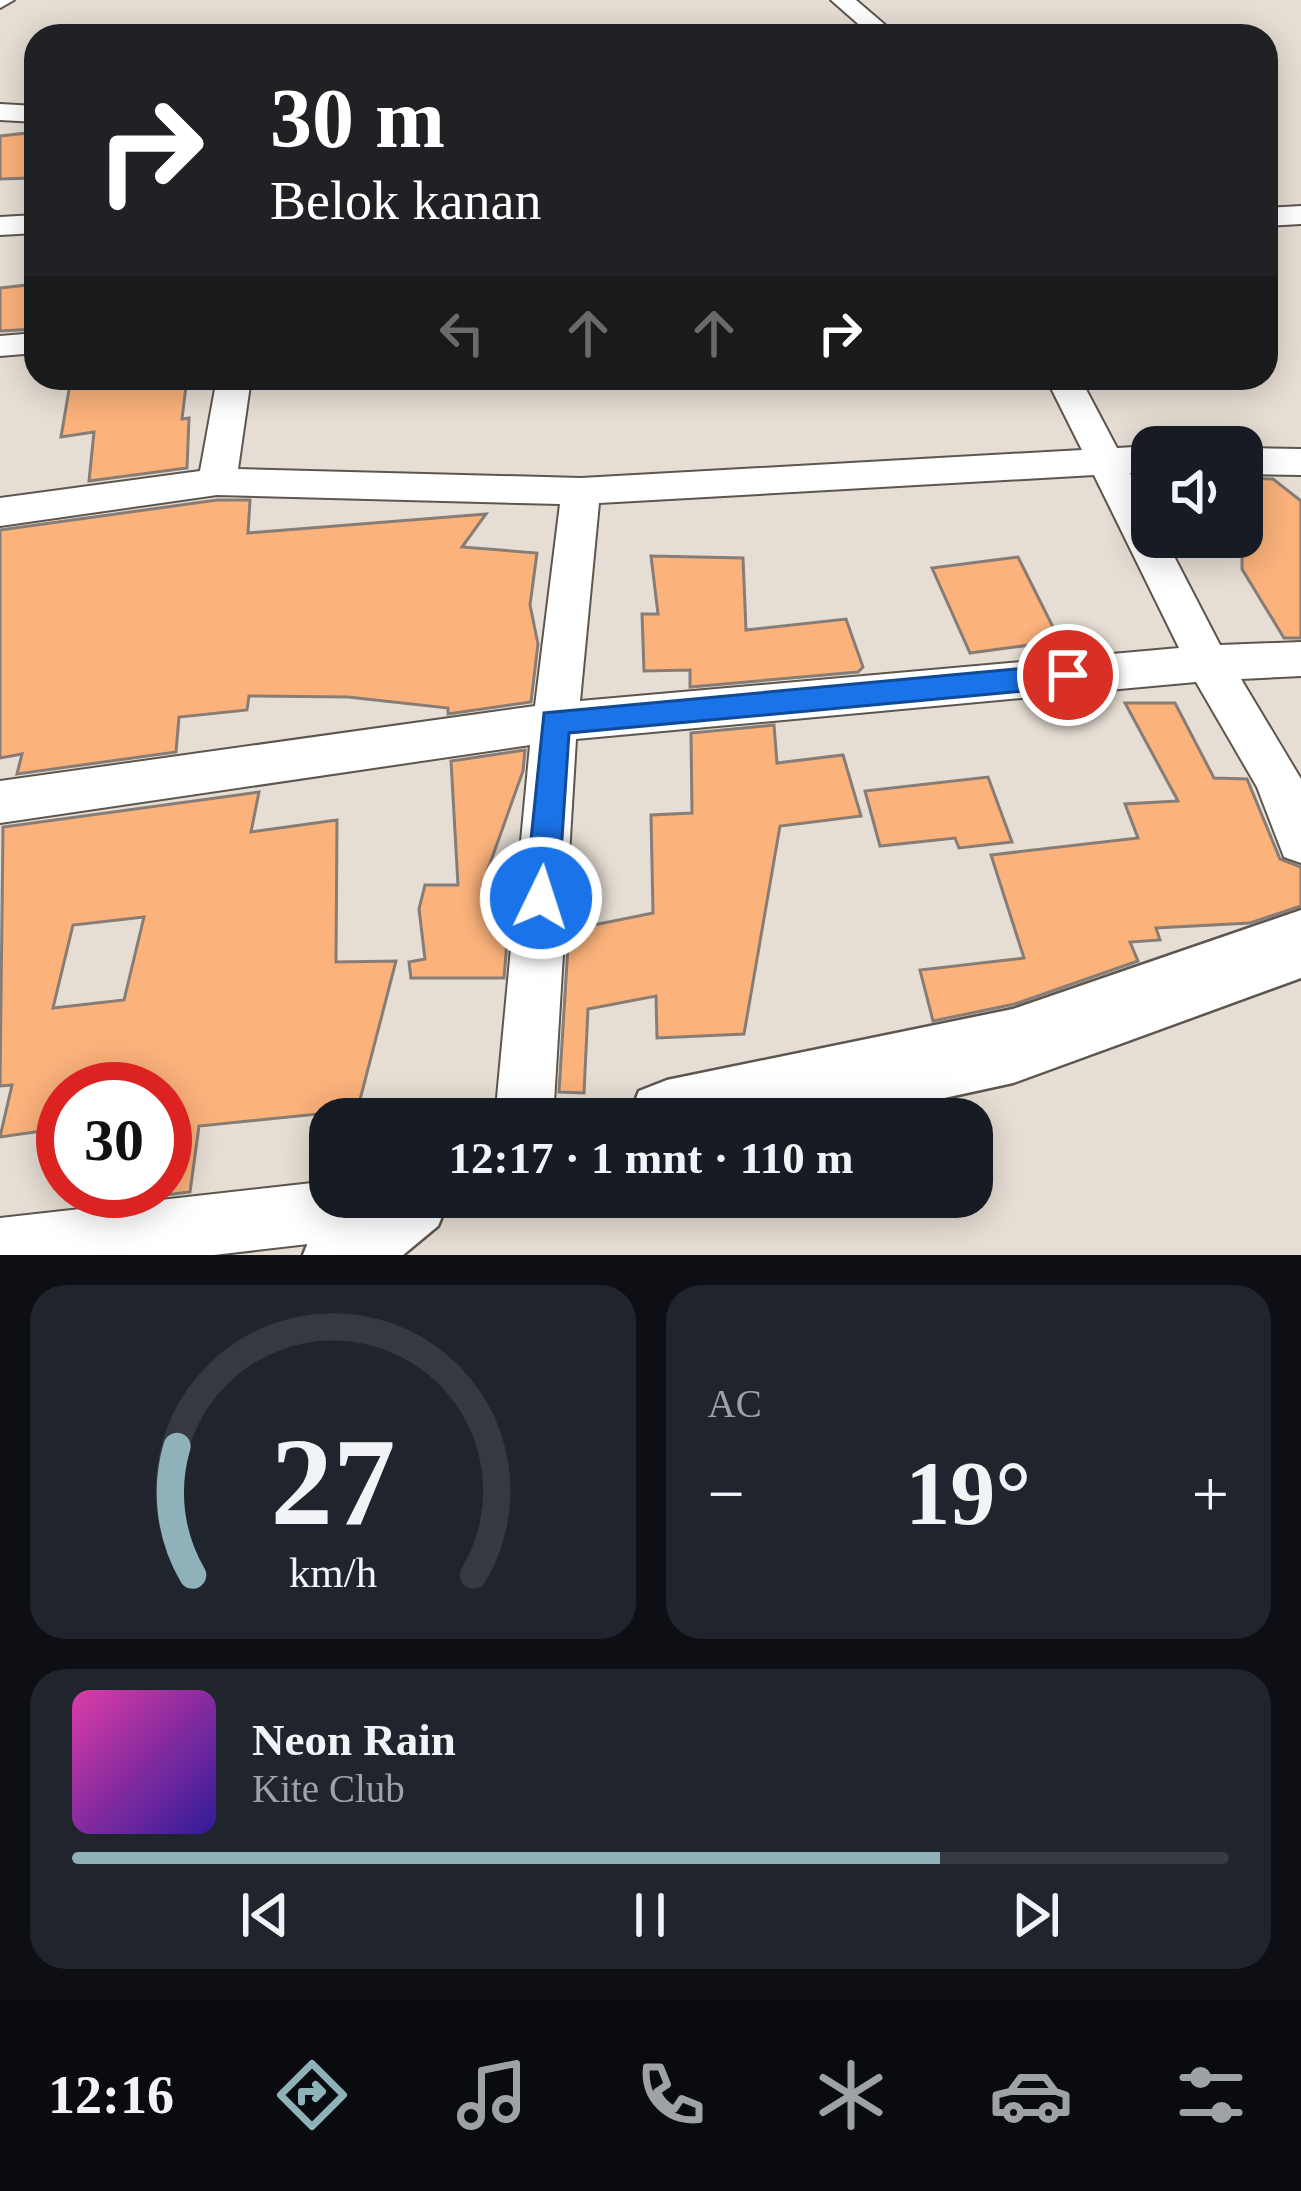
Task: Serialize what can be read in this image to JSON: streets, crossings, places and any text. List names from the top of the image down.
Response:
{
  "page": {
    "turn": ["30 m", "Belok kanan"],
    "limit": "30",
    "trip": "12:17 · 1 mnt · 110 m",
    "tile": "AC",
    "heat": ["−", "19°", "+"],
    "song": ["Neon Rain", "Kite Club"],
    "tabs": "12:16",
    "gauge": ["27", "km/h"]
  }
}
